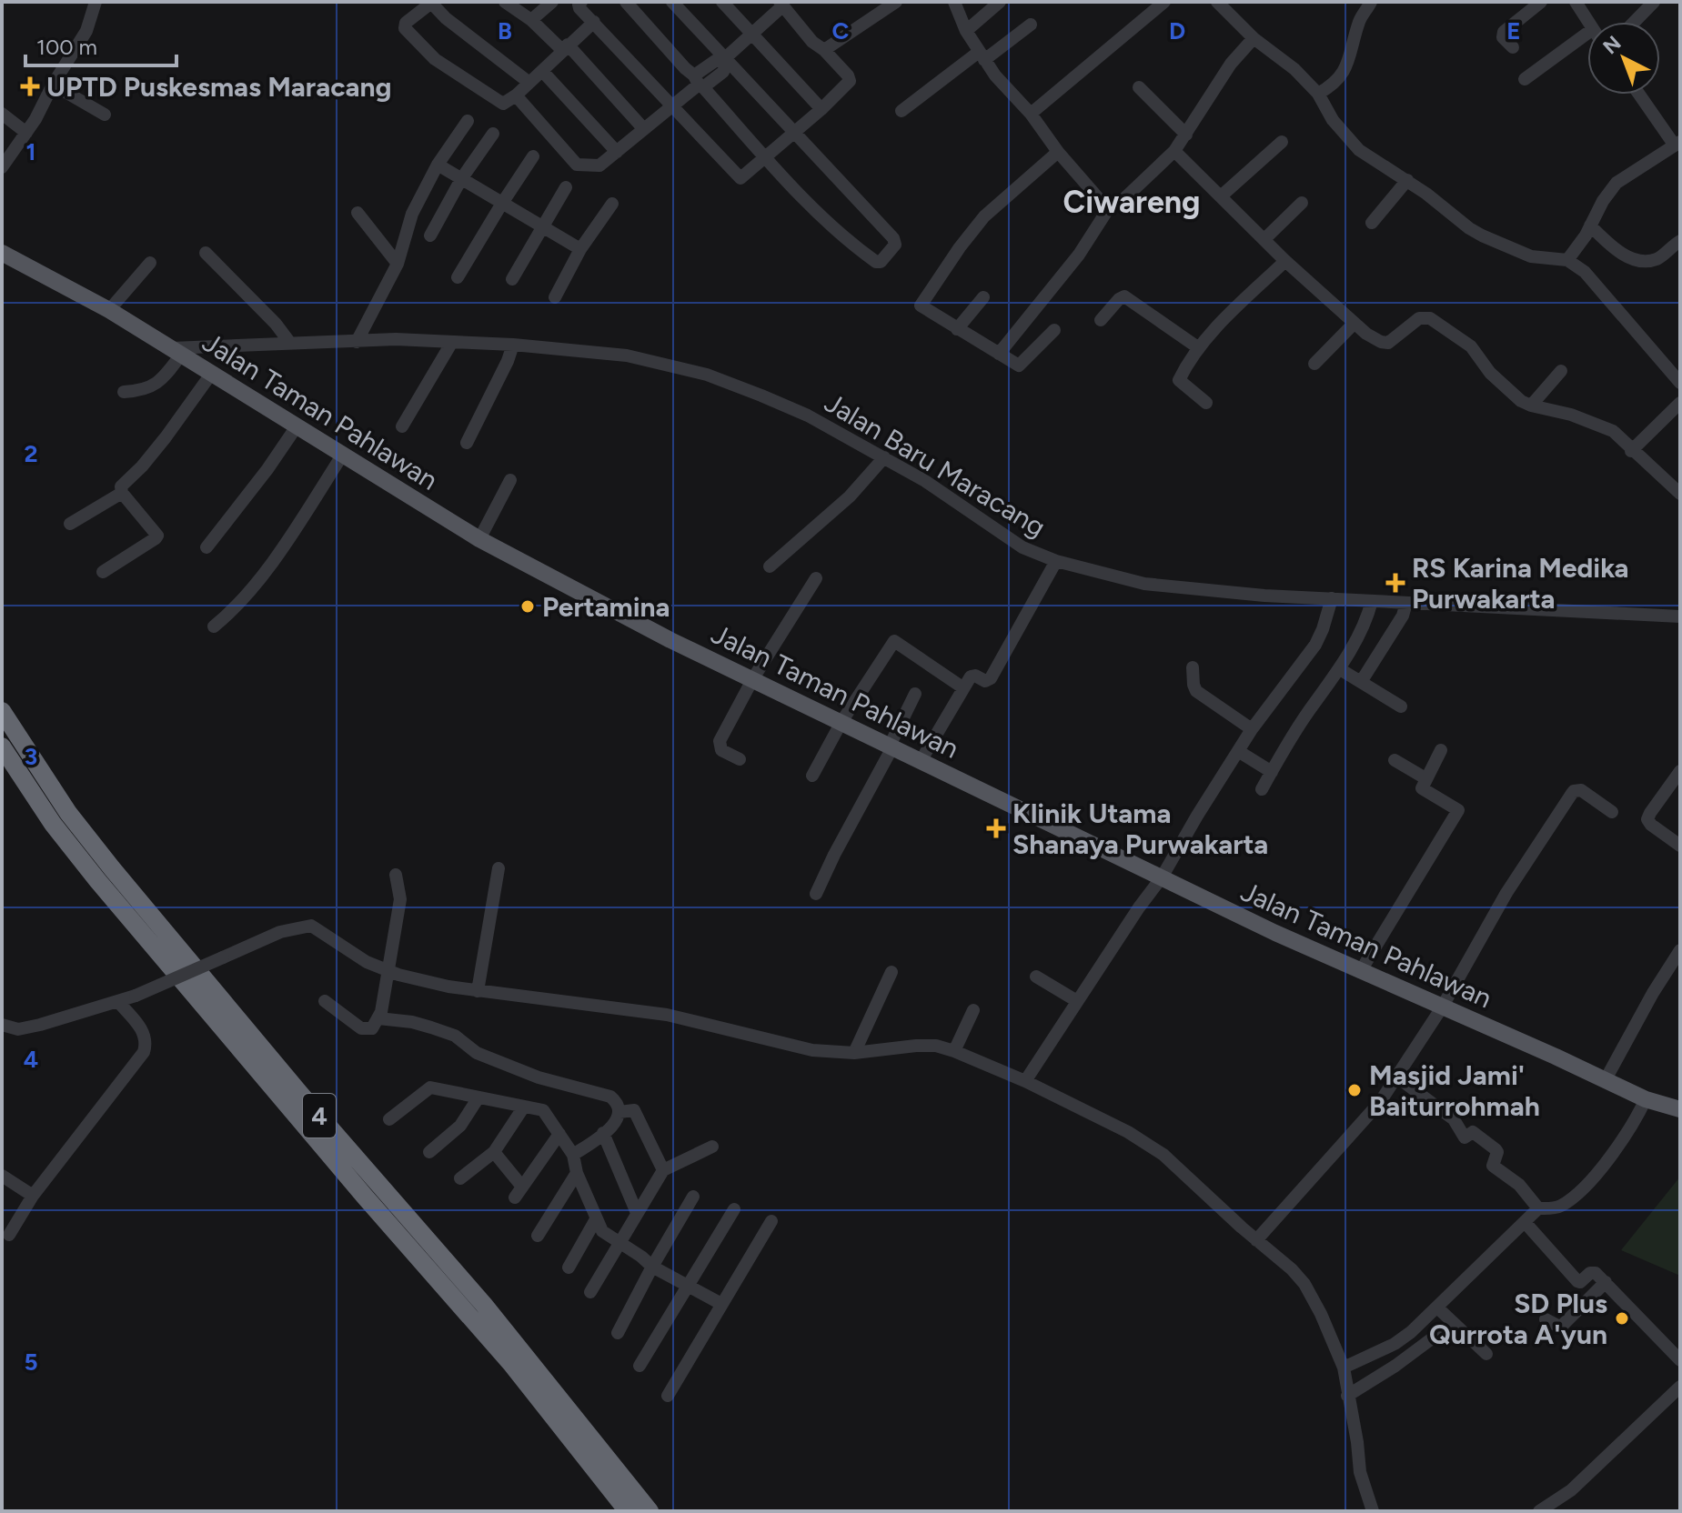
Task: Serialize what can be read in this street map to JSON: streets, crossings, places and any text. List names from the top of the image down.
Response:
{
  "streets": {
    "highway": ["4"],
    "main road": ["Jalan Taman Pahlawan"],
    "street": ["Jalan Baru Maracang"]
  },
  "crossings": [
    ["Jalan Taman Pahlawan", "Jalan Baru Maracang"]
  ],
  "districts": ["Ciwareng"],
  "places": {
    "health": ["UPTD Puskesmas Maracang", "RS Karina Medika Purwakarta", "Klinik Utama Shanaya Purwakarta"],
    "other": ["Pertamina", "Masjid Jami' Baiturrohmah", "SD Plus Qurrota A'yun"]
  },
  "scale_bar": "100 m",
  "north": "top left",
  "grid": {
    "columns": [
      "B",
      "C",
      "D",
      "E"
    ],
    "rows": [
      "1",
      "2",
      "3",
      "4",
      "5"
    ]
  }
}
